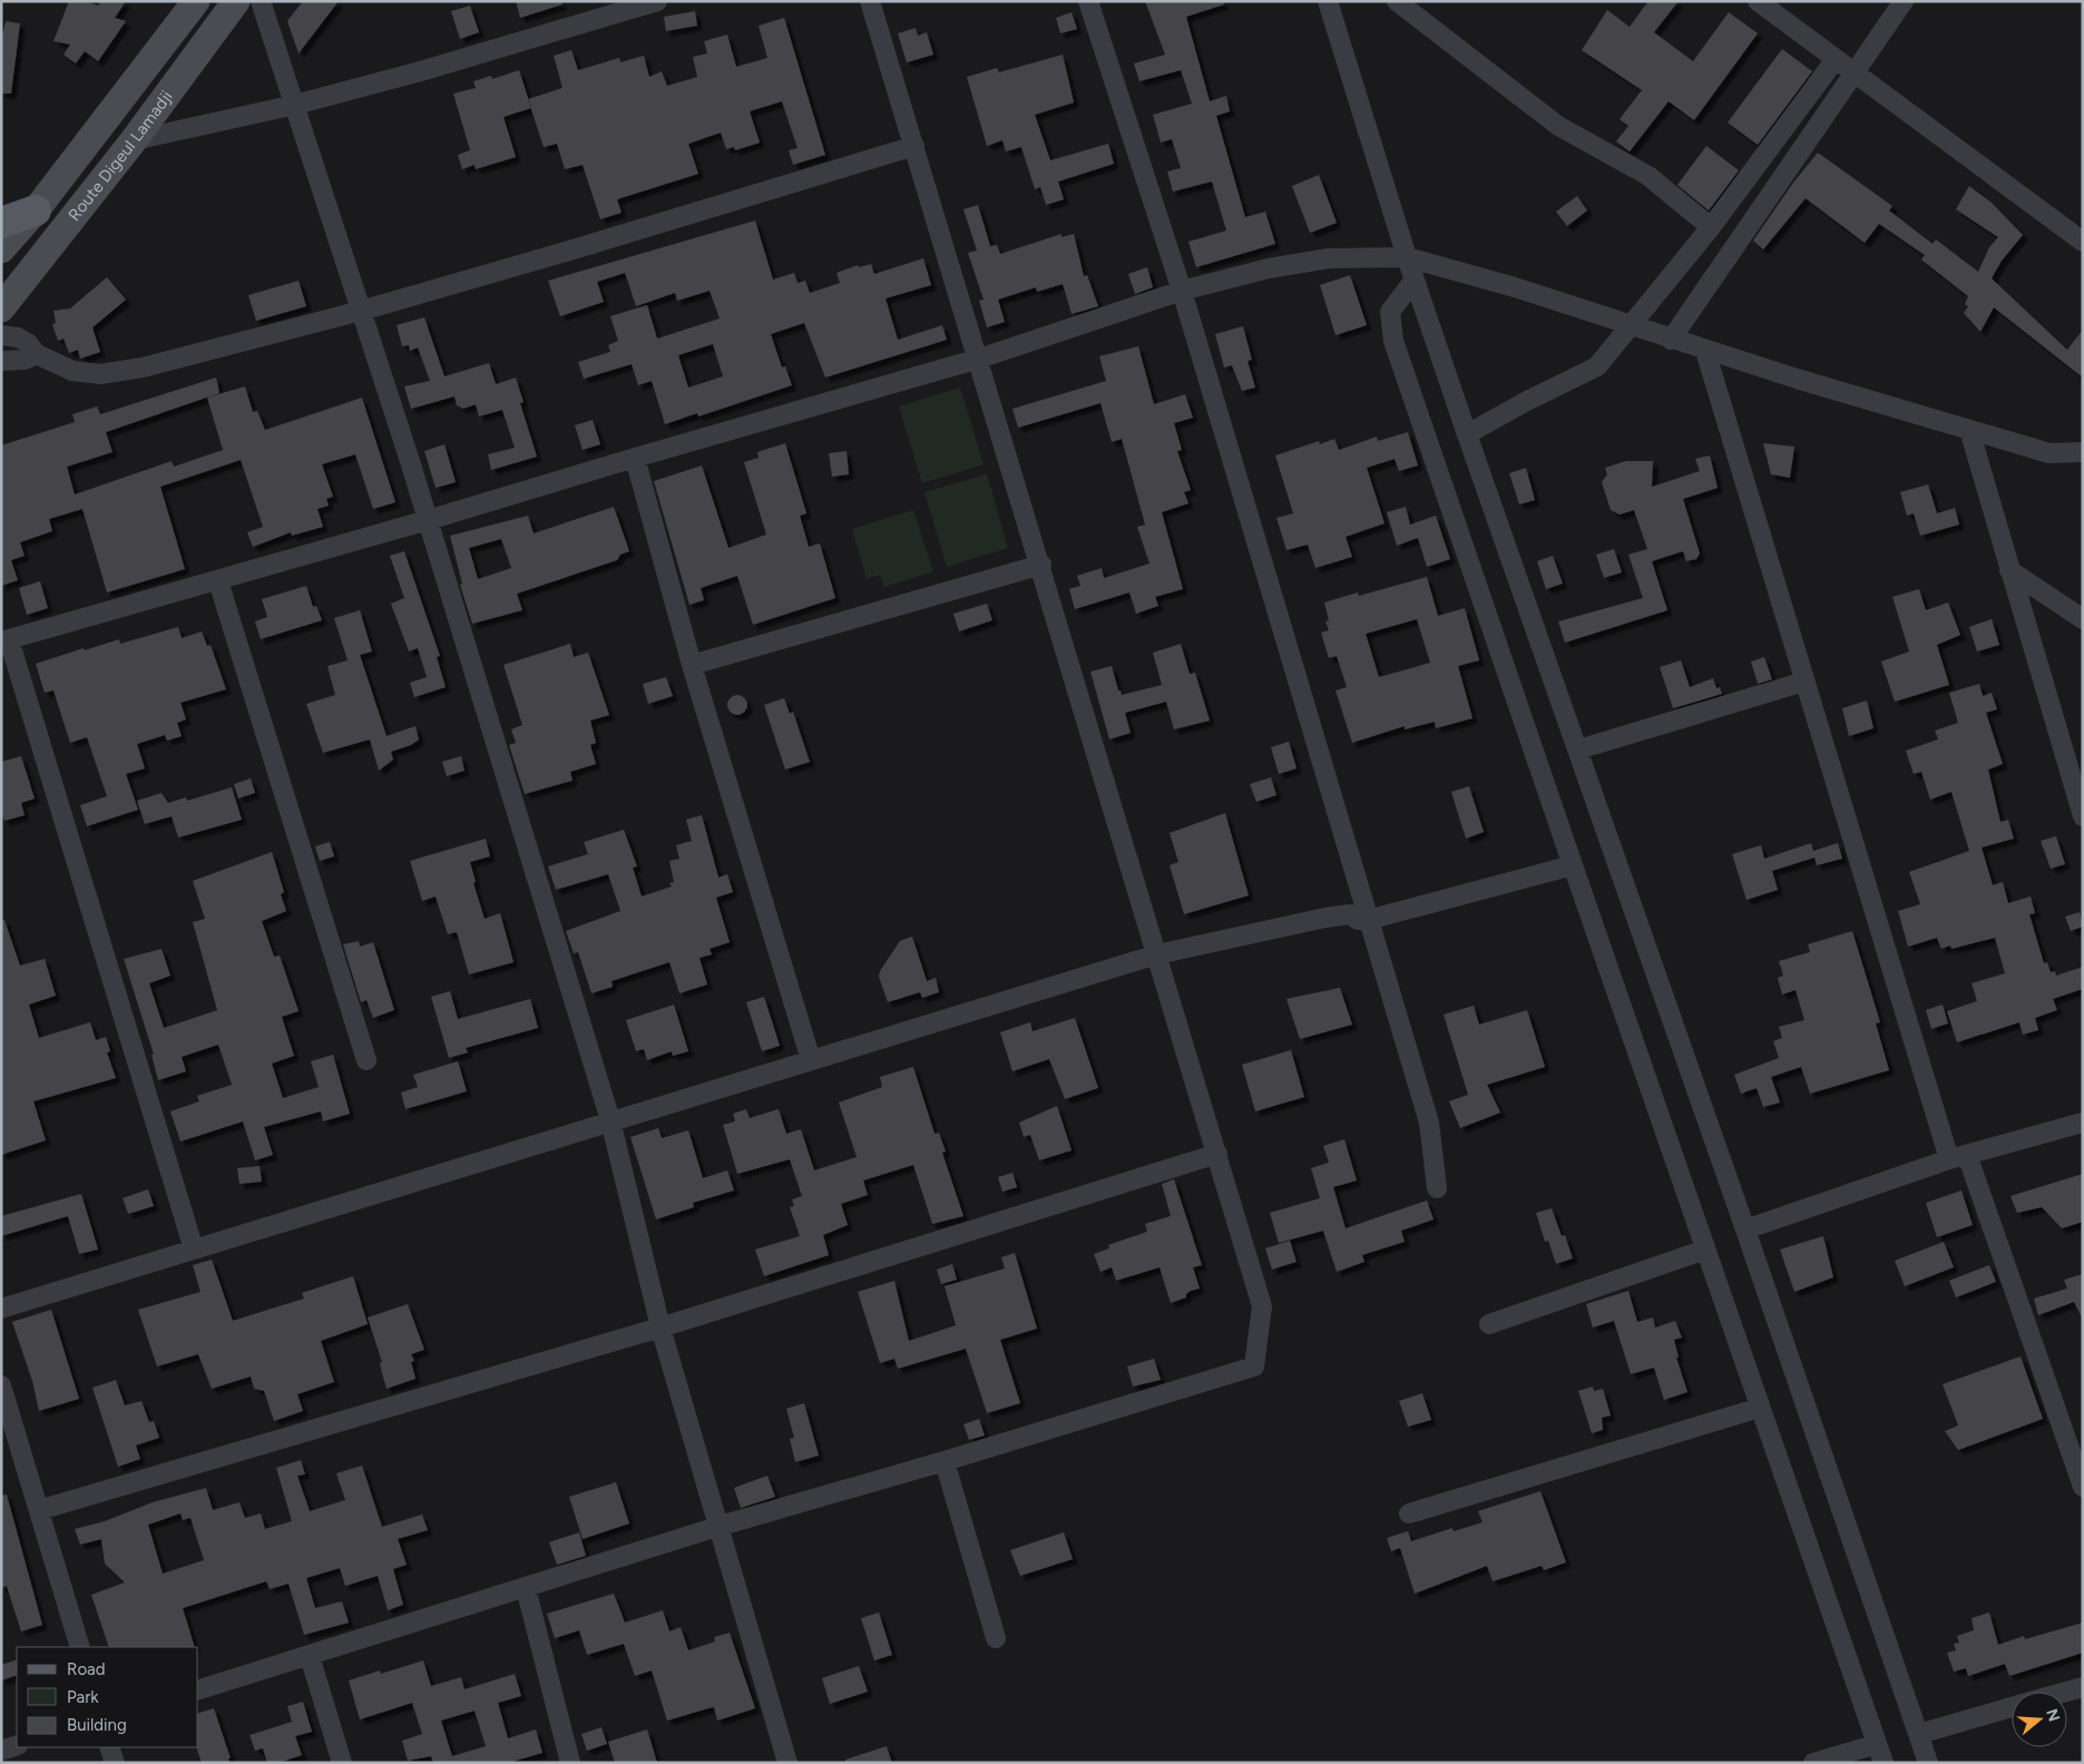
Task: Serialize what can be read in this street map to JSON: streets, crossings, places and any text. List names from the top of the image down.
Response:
{
  "streets": {
    "main road": ["Route Digeul Lamadji"]
  },
  "legend": ["Road", "Park", "Building"],
  "north": "right"
}
